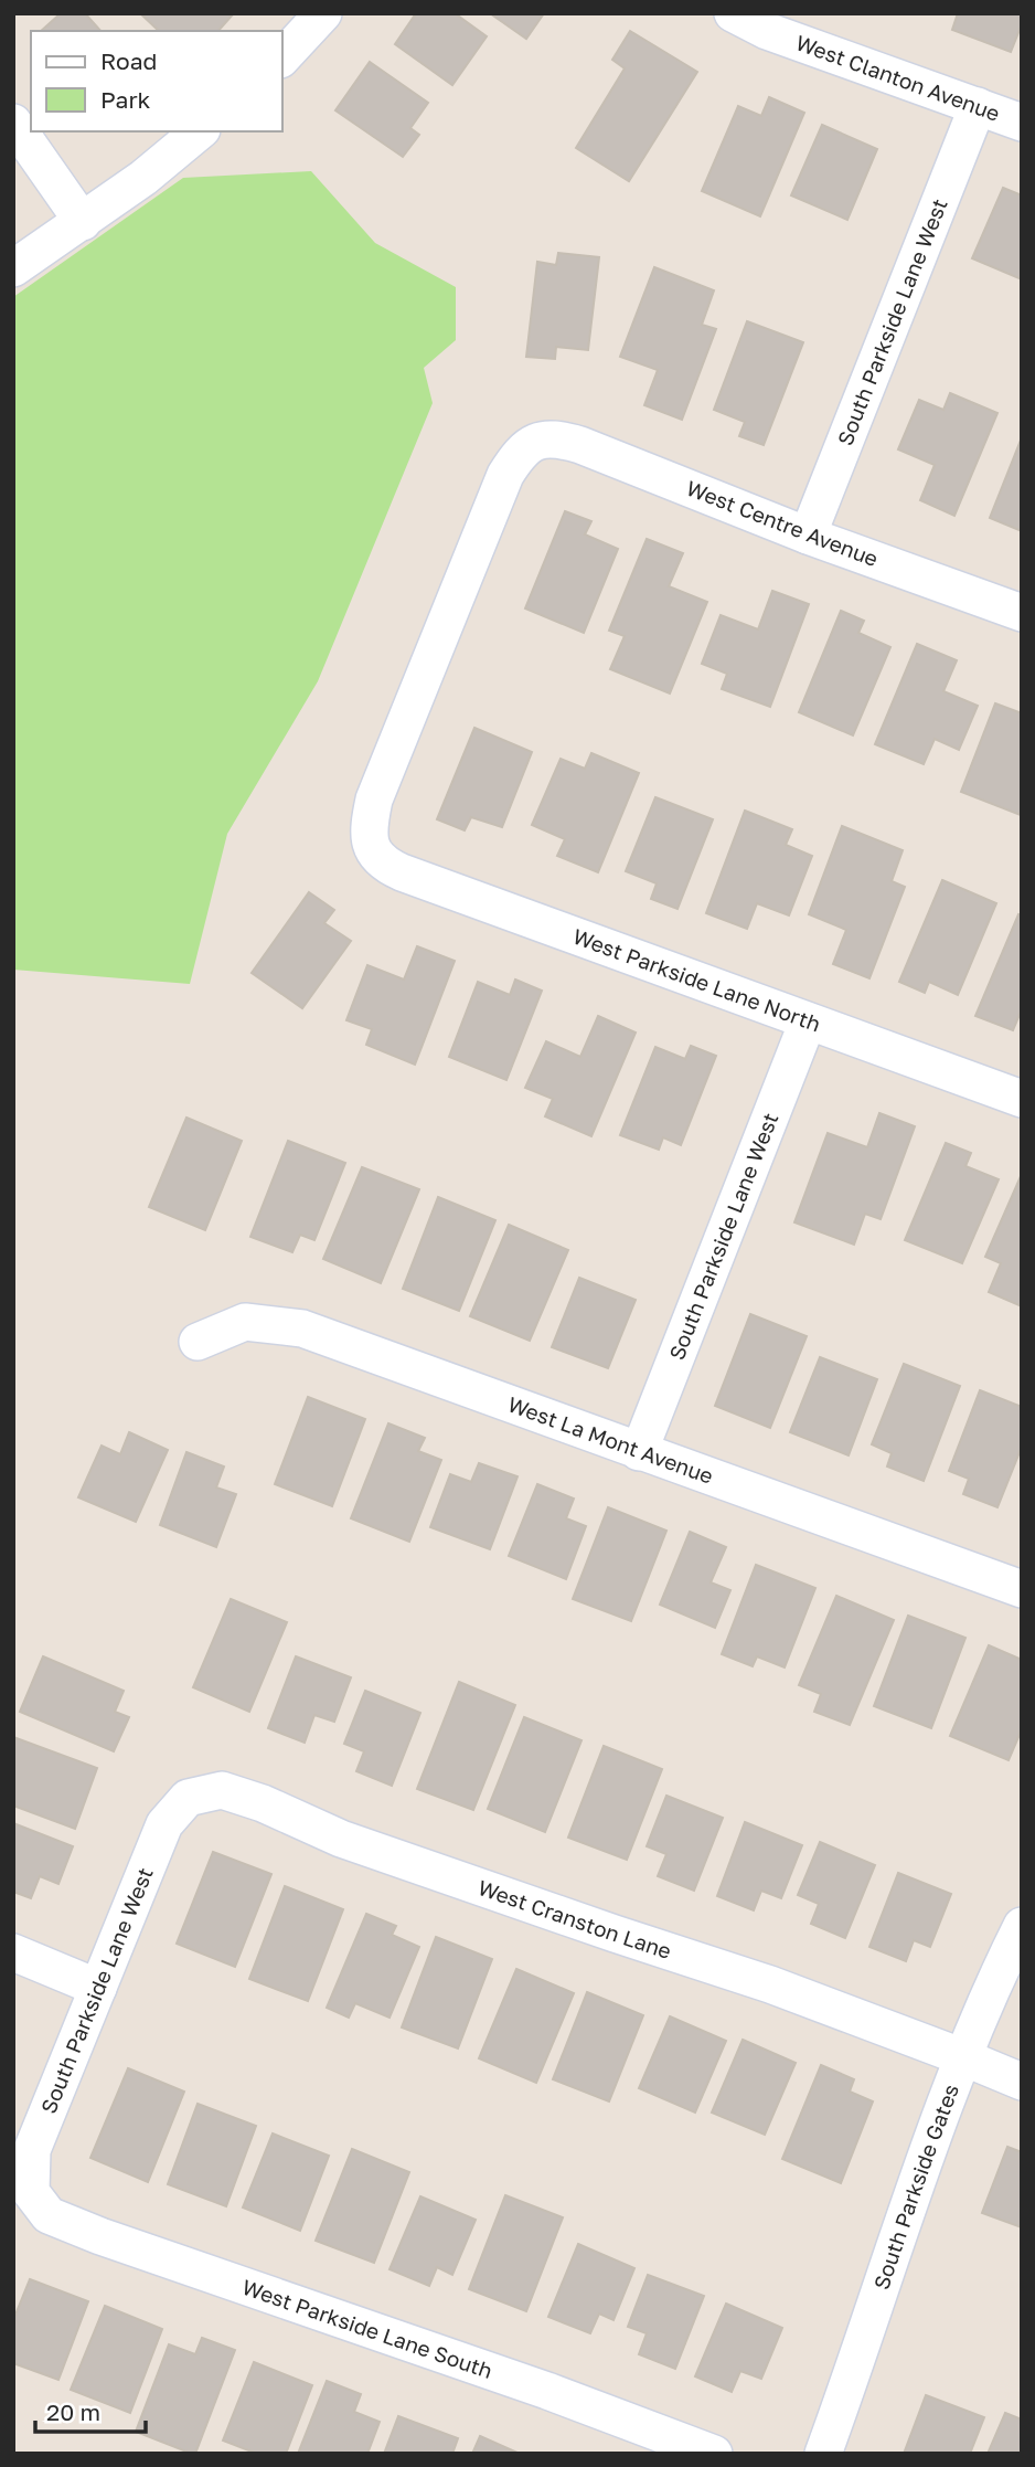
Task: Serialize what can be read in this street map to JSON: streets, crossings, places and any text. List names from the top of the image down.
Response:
{
  "streets": {
    "street": [
      "West Clanton Avenue",
      "South Parkside Lane West",
      "West Centre Avenue",
      "West Parkside Lane North",
      "West La Mont Avenue",
      "West Cranston Lane",
      "South Parkside Gates",
      "West Parkside Lane South"
    ]
  },
  "crossings": [
    ["West Clanton Avenue", "South Parkside Lane West"],
    ["South Parkside Lane West", "West Centre Avenue"],
    ["South Parkside Lane West", "West Parkside Lane North"],
    ["South Parkside Lane West", "West La Mont Avenue"],
    ["South Parkside Lane West", "West Cranston Lane"],
    ["South Parkside Lane West", "West Parkside Lane South"],
    ["West Centre Avenue", "West Parkside Lane North"],
    ["West Cranston Lane", "South Parkside Gates"]
  ],
  "legend": ["Road", "Park"],
  "scale_bar": "20 m"
}
